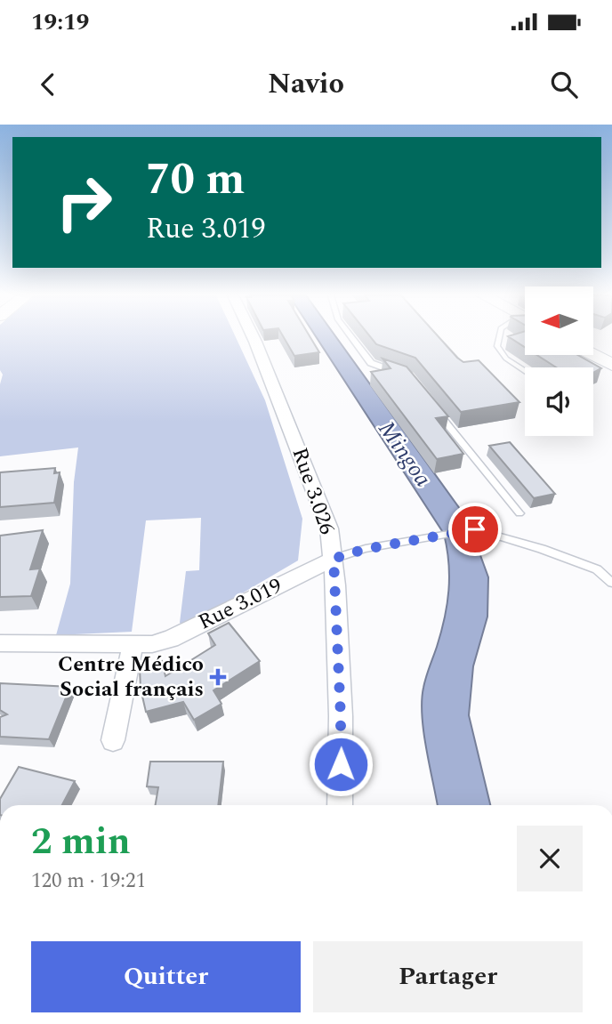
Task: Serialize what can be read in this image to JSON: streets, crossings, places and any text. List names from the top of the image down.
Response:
{
  "streets": {
    "street": ["Rue 3.026", "Rue 3.019"]
  },
  "crossings": [
    ["Rue 3.026", "Rue 3.019"]
  ],
  "water": ["Mingoa"],
  "places": {
    "health": ["Centre Médico Social français"]
  },
  "north": "left",
  "page": {
    "status": "19:19",
    "header": "Navio",
    "turn": ["70 m", "Rue 3.019"],
    "heading": ["2 min", "120 m · 19:21"],
    "buttons": ["Quitter", "Partager"]
  }
}
